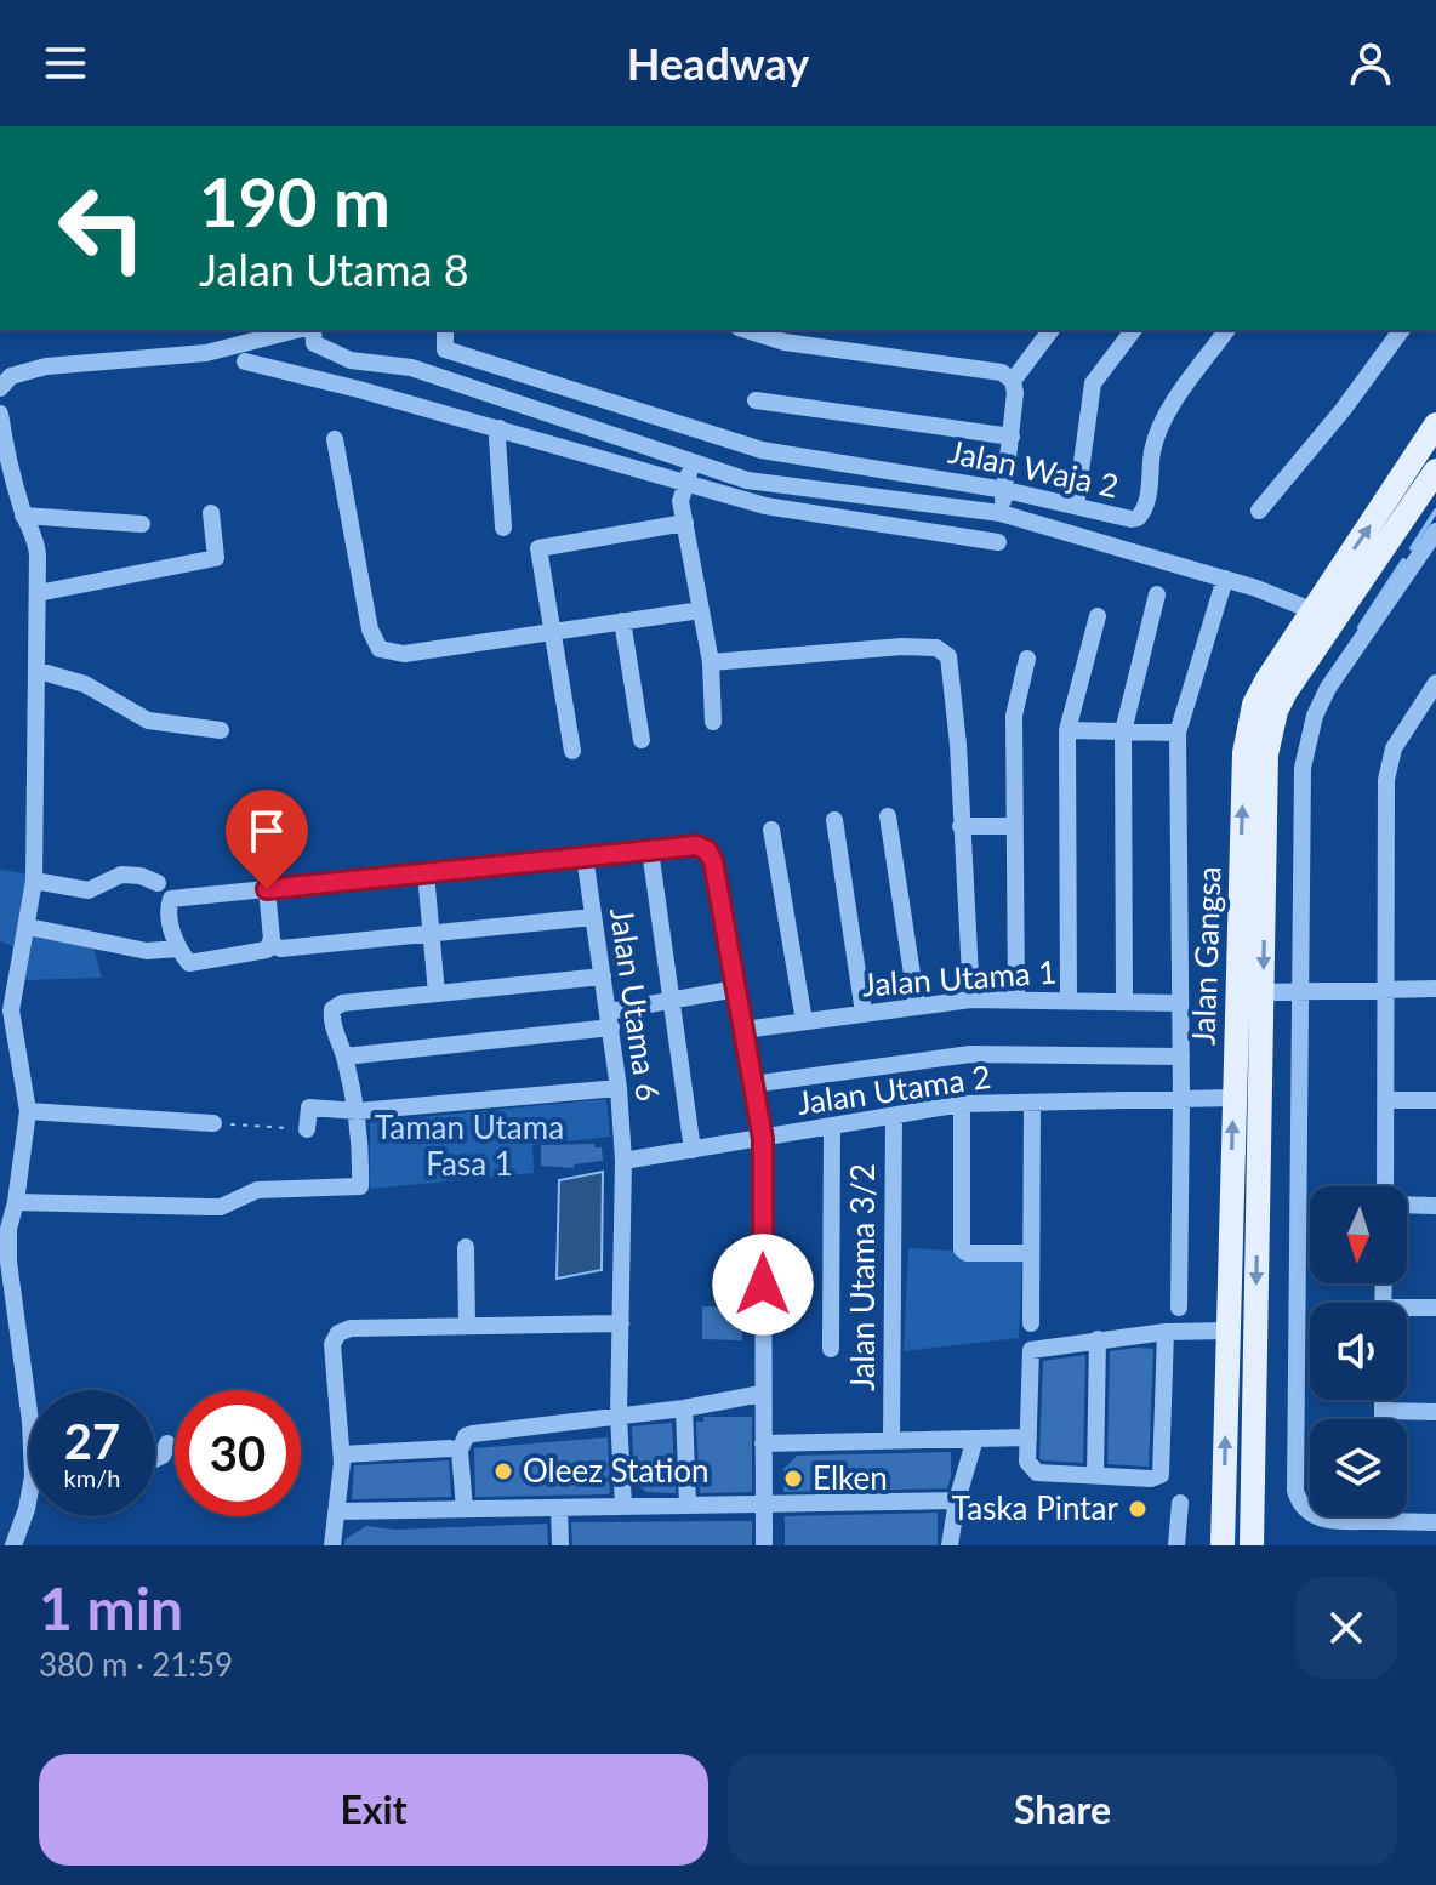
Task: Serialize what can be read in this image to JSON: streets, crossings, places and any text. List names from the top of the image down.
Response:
{
  "streets": {
    "main road": ["Jalan Gangsa"],
    "street": [
      "Jalan Waja 2",
      "Jalan Utama 1",
      "Jalan Utama 6",
      "Jalan Utama 2",
      "Jalan Utama 3/2"
    ]
  },
  "crossings": [
    ["Jalan Gangsa", "Jalan Utama 2"],
    ["Jalan Utama 6", "Jalan Utama 2"],
    ["Jalan Utama 2", "Jalan Utama 3/2"]
  ],
  "parks": ["Taman Utama Fasa 1"],
  "places": ["Oleez Station", "Elken", "Taska Pintar"],
  "north": "bottom",
  "page": {
    "header": "Headway",
    "turn": ["190 m", "Jalan Utama 8"],
    "speed": "27 km/h",
    "limit": "30",
    "heading": ["1 min", "380 m · 21:59"],
    "buttons": ["Exit", "Share"]
  }
}
